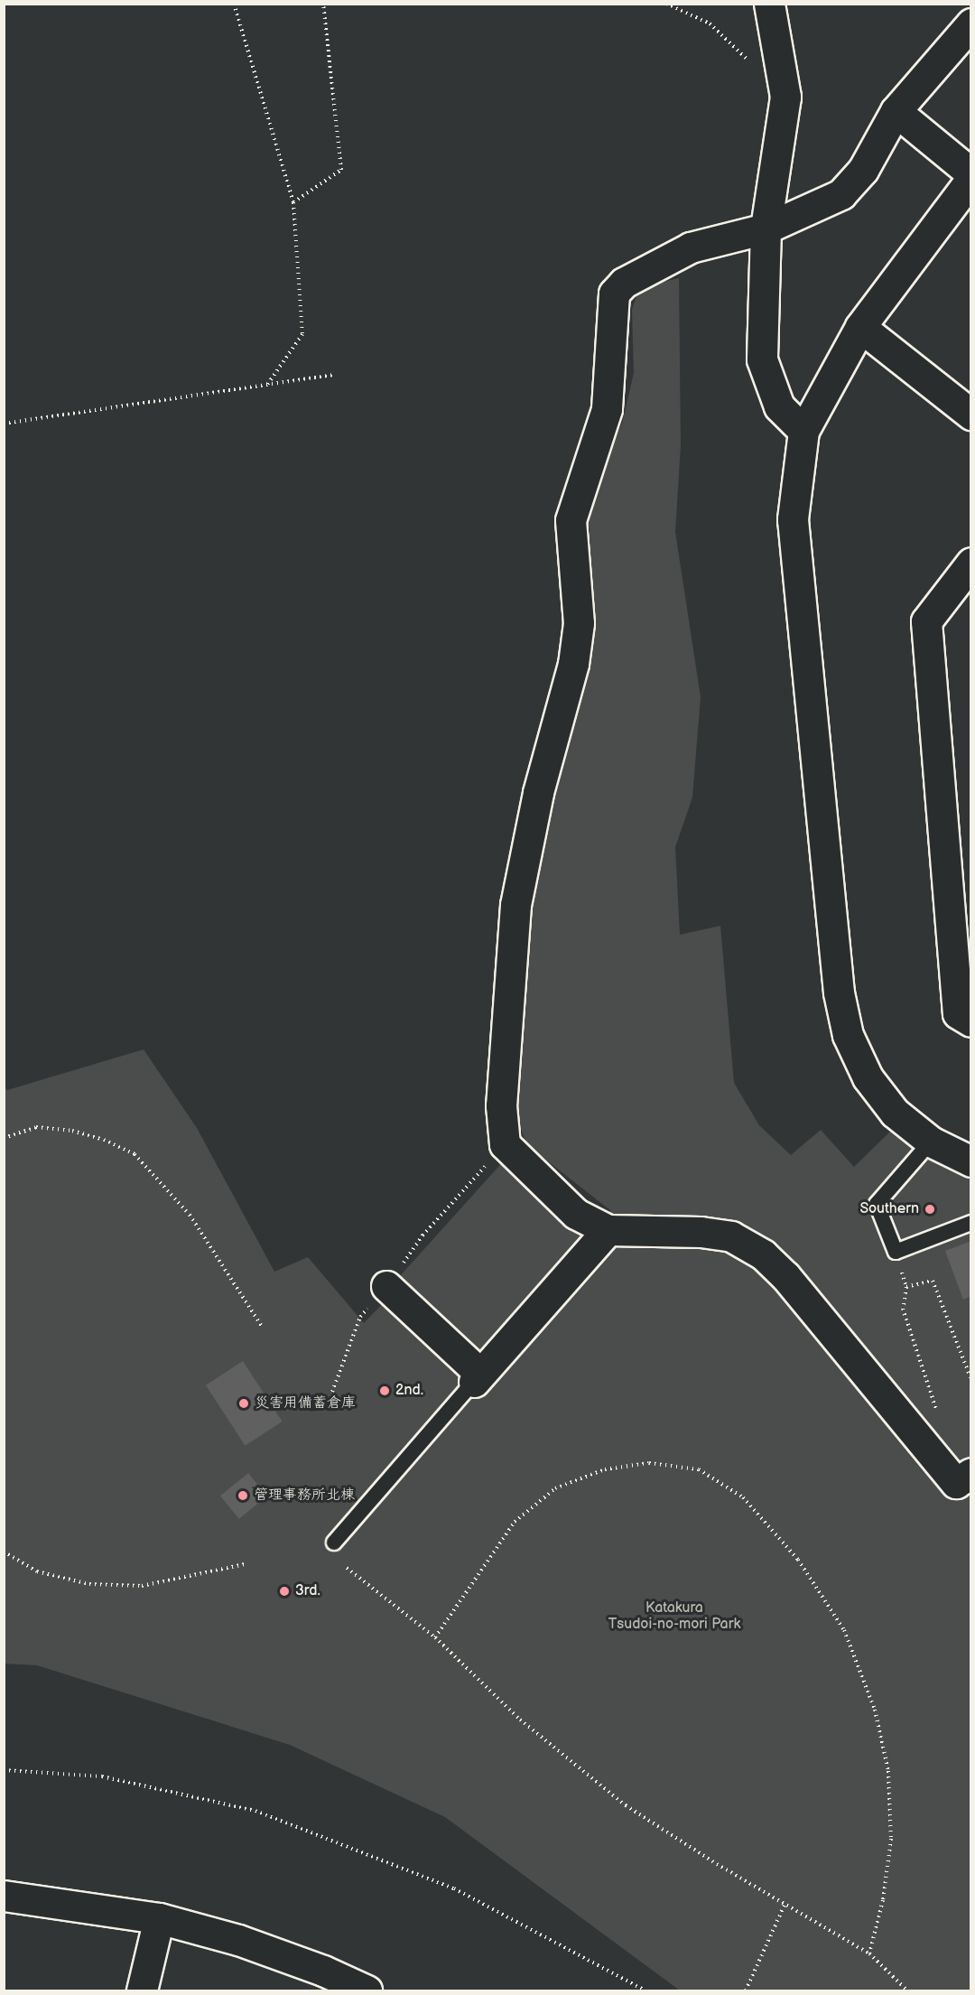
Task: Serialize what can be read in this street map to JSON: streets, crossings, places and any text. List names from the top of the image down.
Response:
{
  "parks": ["Katakura Tsudoi-no-mori Park"],
  "places": [
    "Southern",
    "2nd.",
    "災害用備蓄倉庫",
    "管理事務所北棟",
    "3rd."
  ]
}
